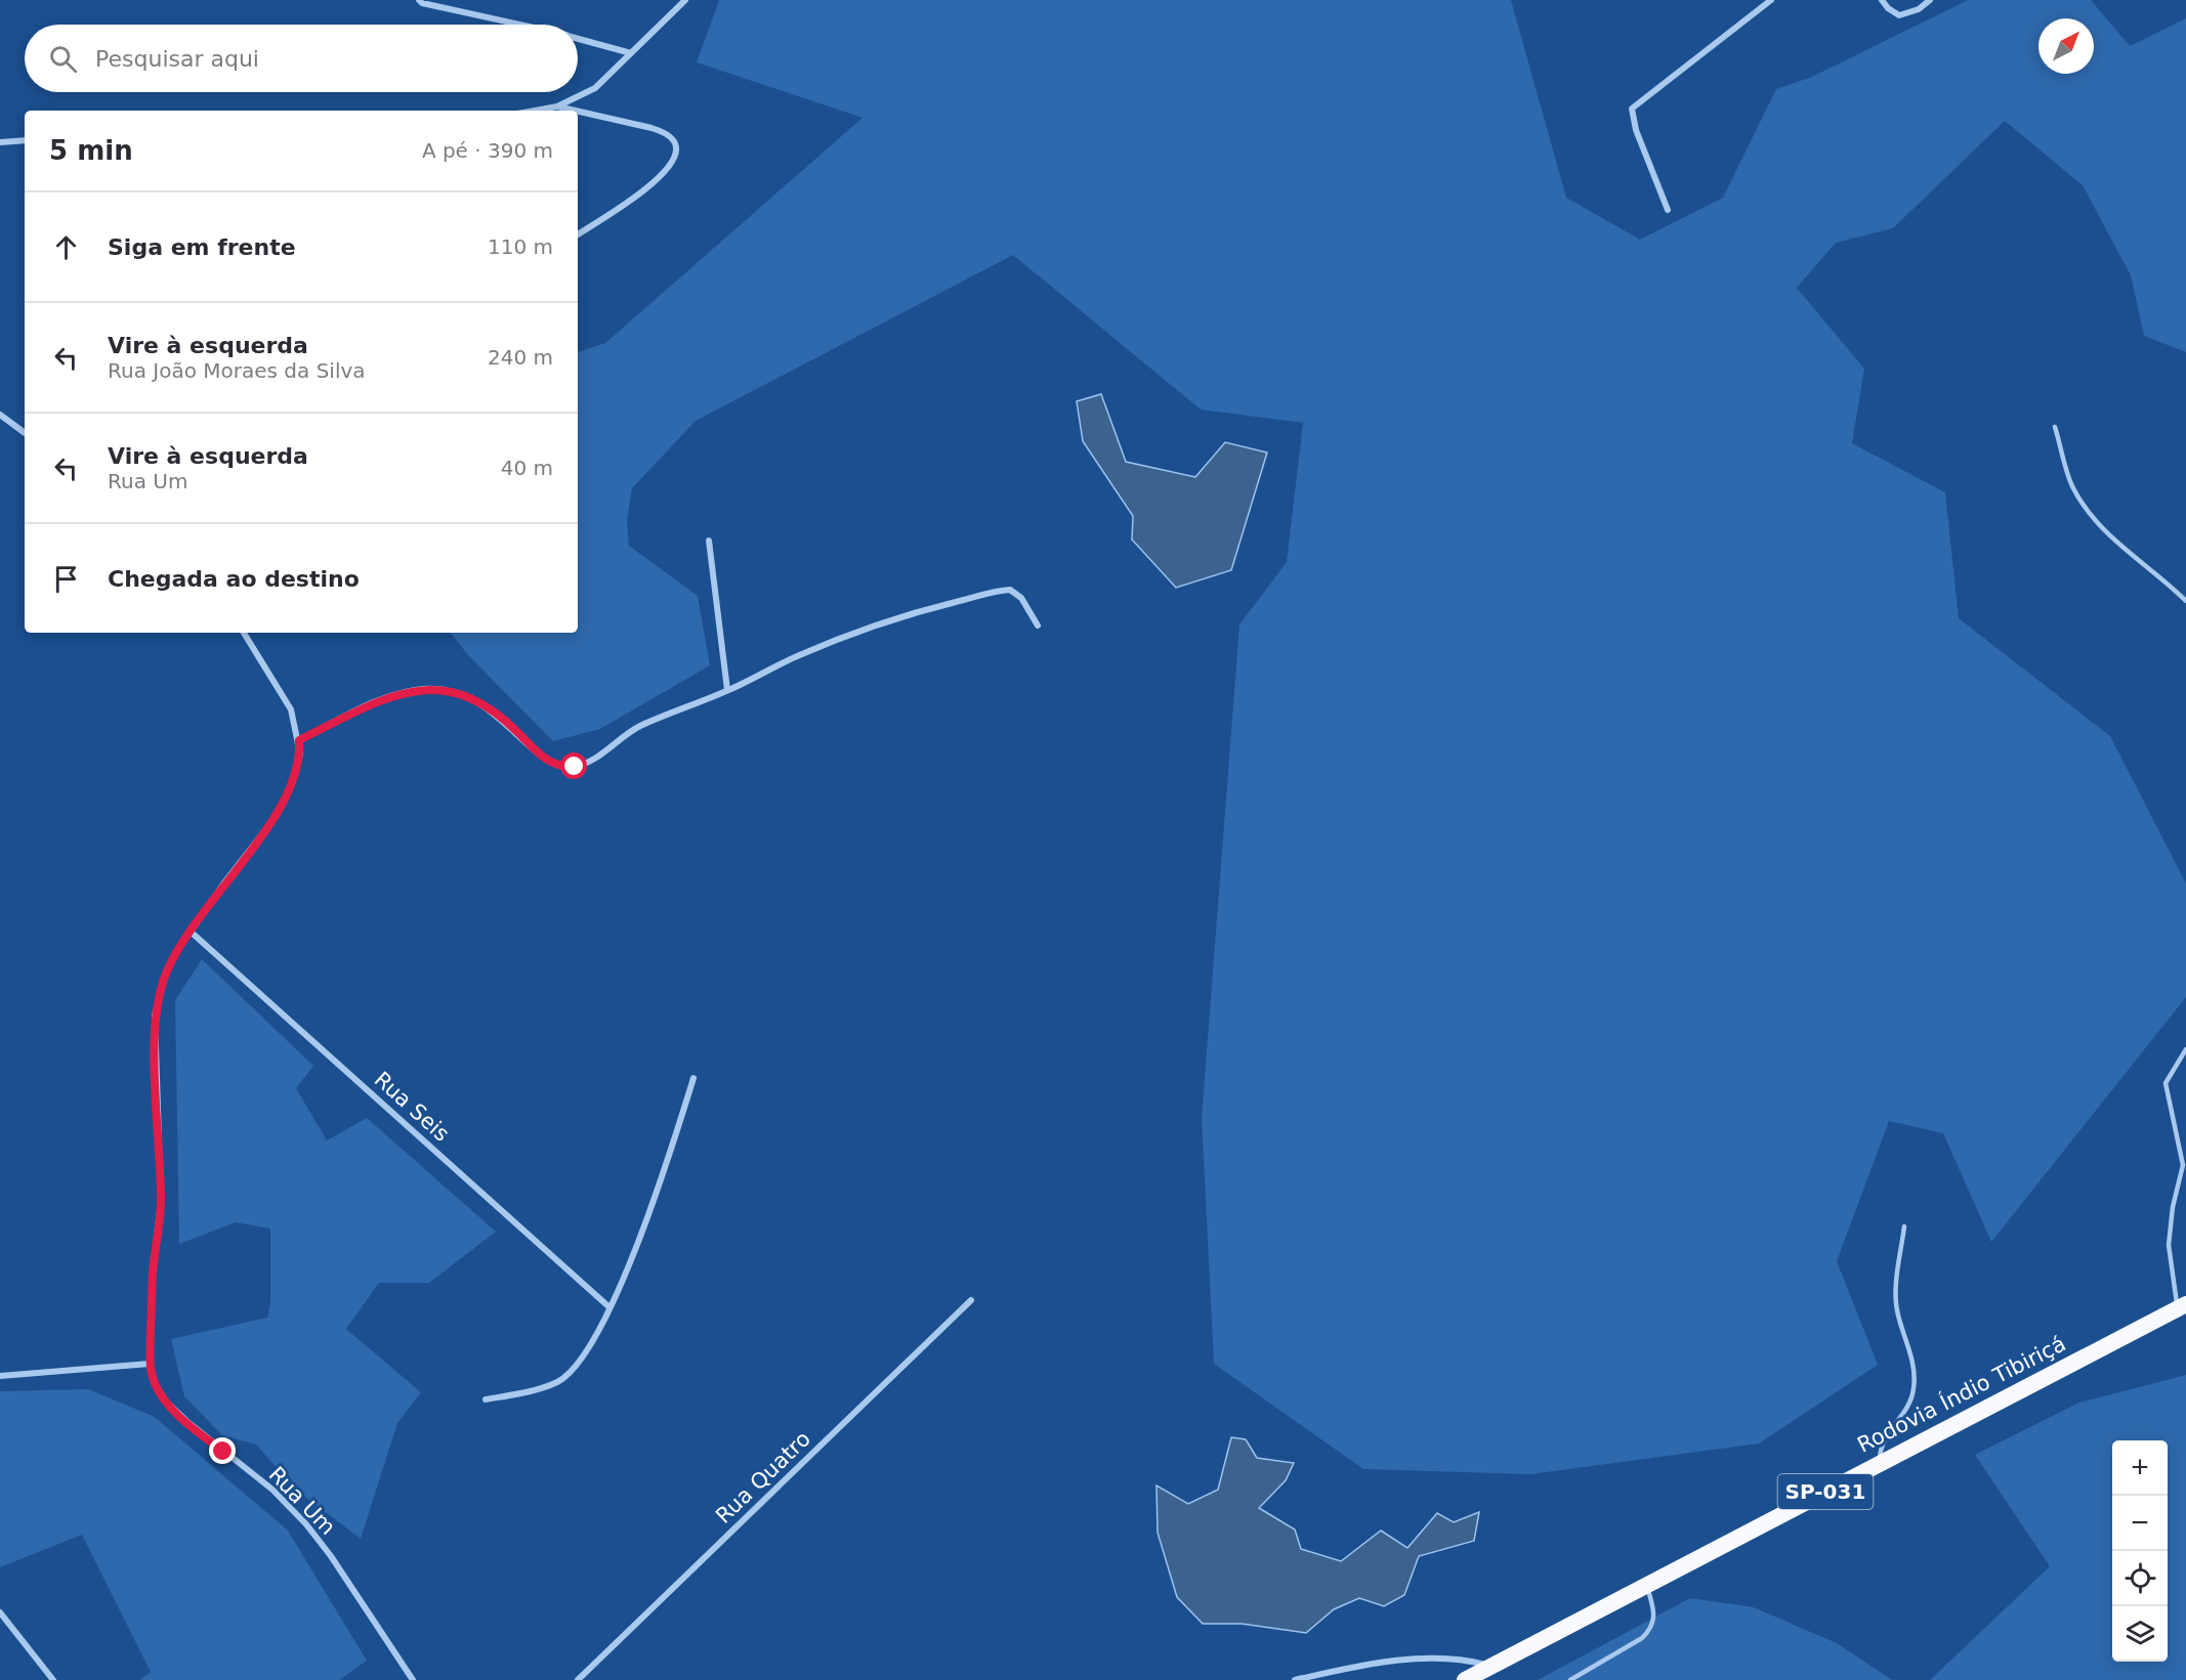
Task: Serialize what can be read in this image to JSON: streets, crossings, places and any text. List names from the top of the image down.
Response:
{
  "streets": {
    "highway": ["Rodovia Índio Tibiriçá", "SP-031"],
    "street": ["Rua Seis", "Rua Quatro", "Rua Um"]
  },
  "north": "top right",
  "page": {
    "search": "Pesquisar aqui",
    "heading": ["5 min", "A pé · 390 m"],
    "list": [
      ["Siga em frente", "110 m"],
      ["Vire à esquerda", "Rua João Moraes da Silva", "240 m"],
      ["Vire à esquerda", "Rua Um", "40 m"],
      "Chegada ao destino"
    ],
    "map_buttons": ["+", "−"]
  }
}
